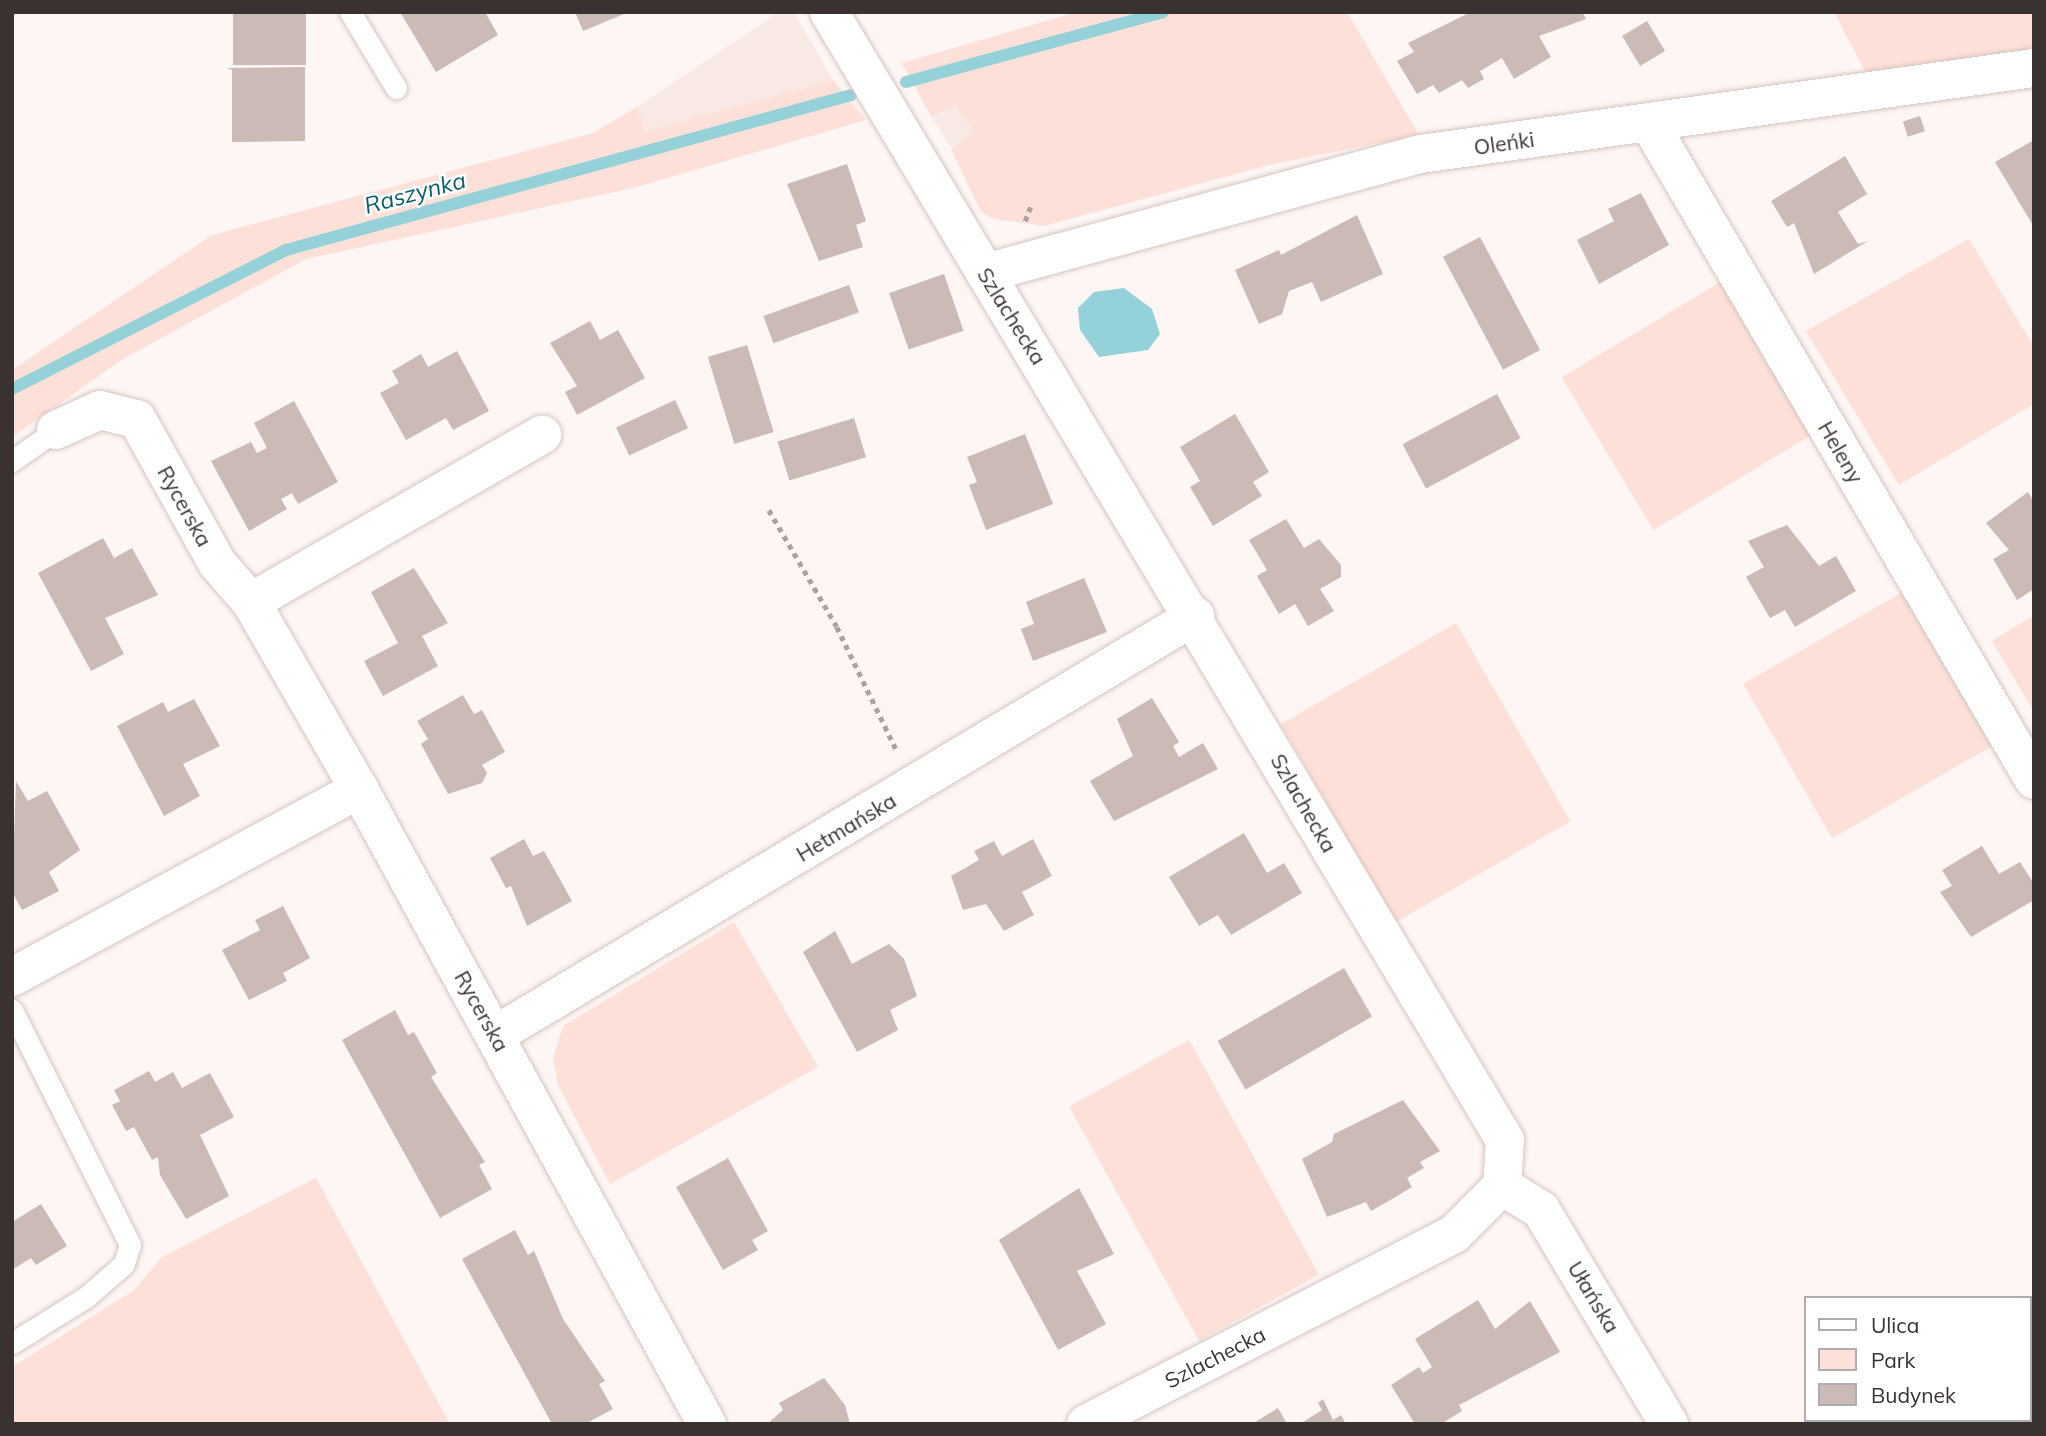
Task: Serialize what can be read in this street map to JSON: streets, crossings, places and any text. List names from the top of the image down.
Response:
{
  "streets": {
    "street": [
      "Oleńki",
      "Szlachecka",
      "Heleny",
      "Rycerska",
      "Hetmańska",
      "Ułańska"
    ]
  },
  "crossings": [
    ["Oleńki", "Szlachecka"],
    ["Oleńki", "Heleny"],
    ["Szlachecka", "Hetmańska"],
    ["Szlachecka", "Ułańska"],
    ["Rycerska", "Hetmańska"]
  ],
  "water": ["Raszynka"],
  "legend": ["Ulica", "Park", "Budynek"]
}
